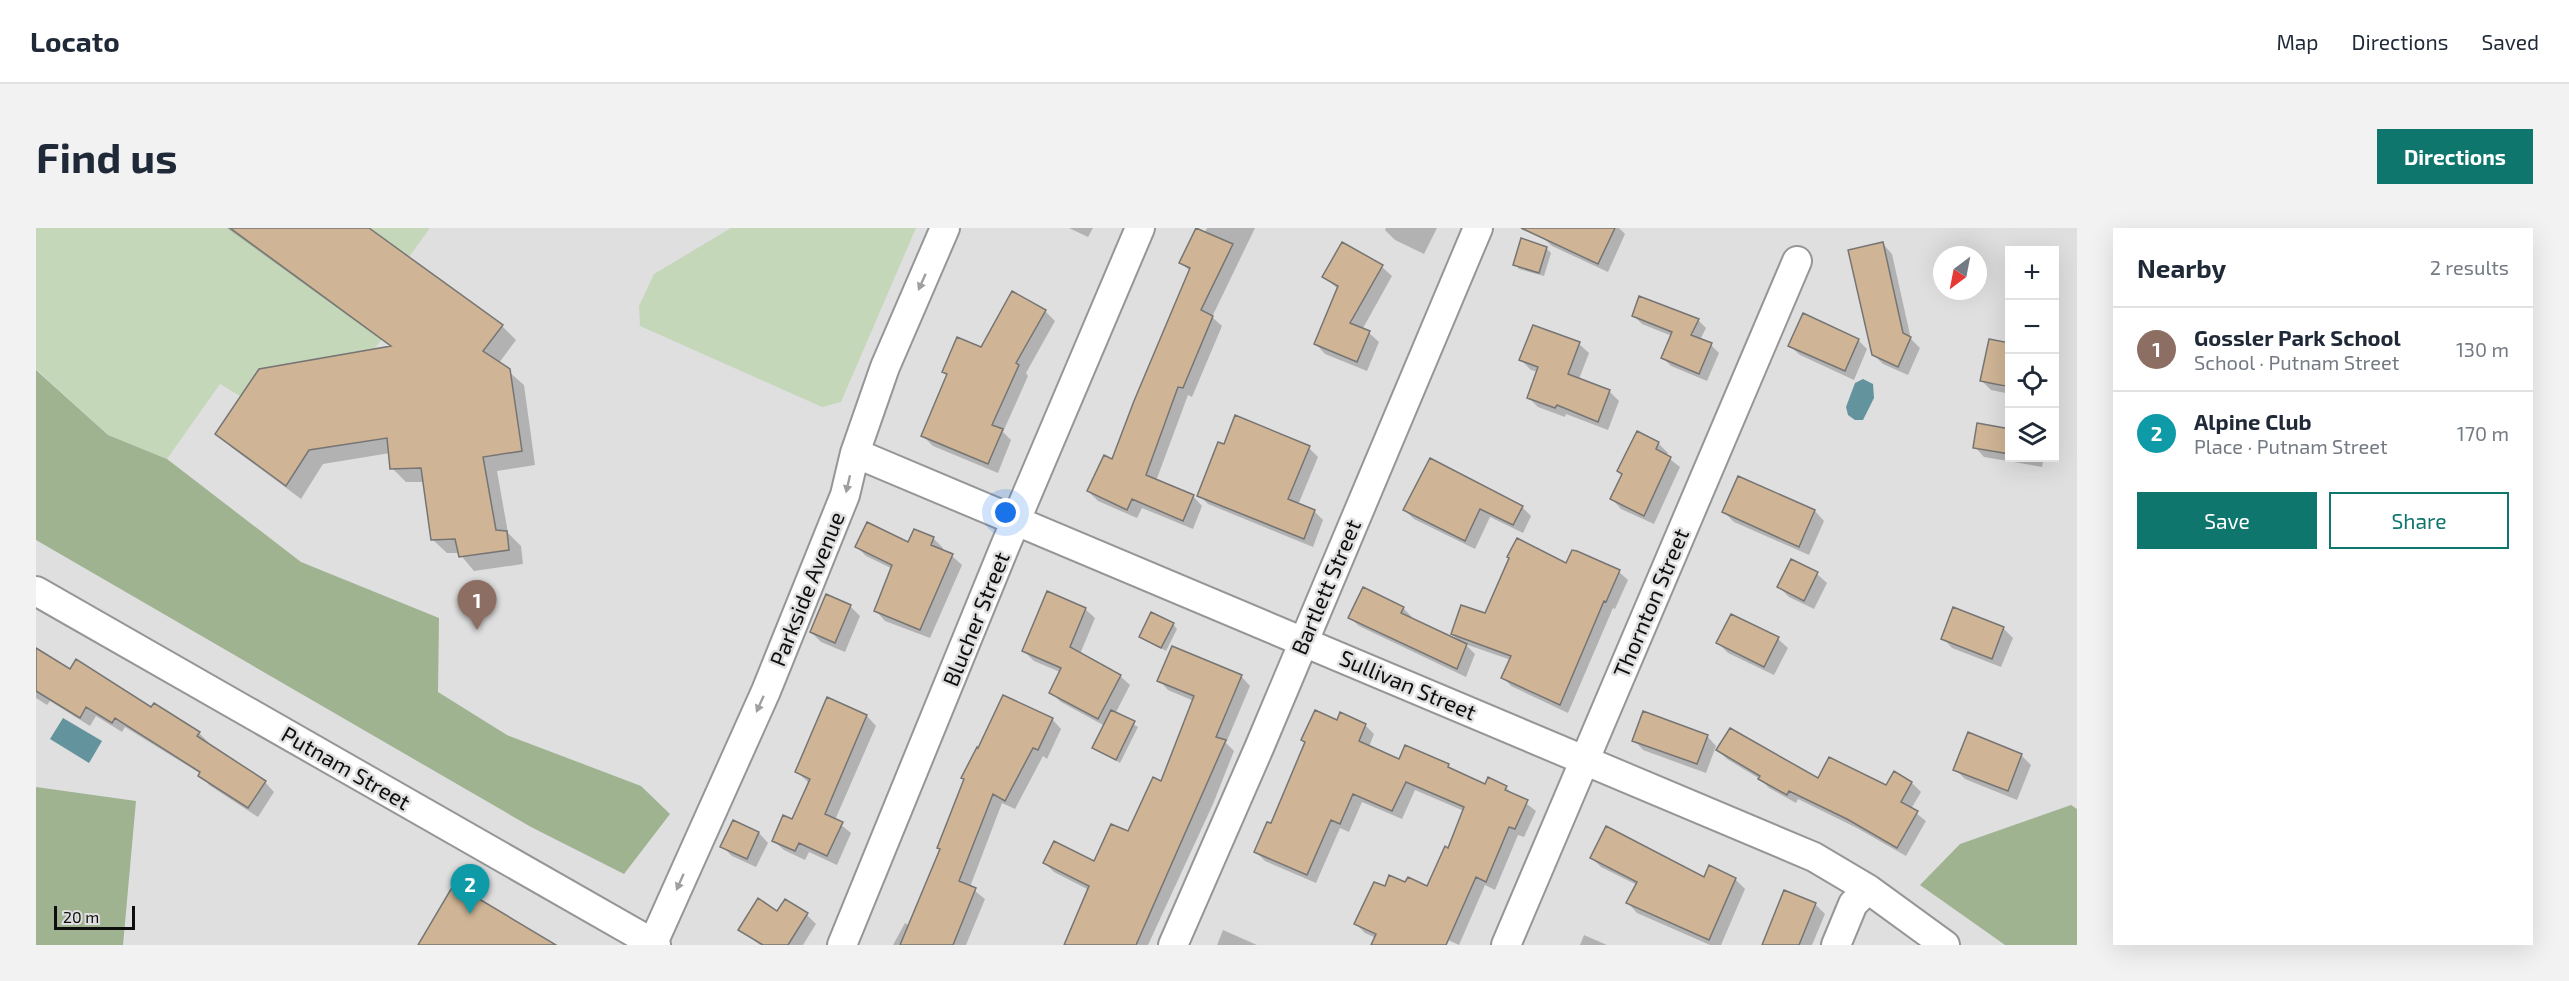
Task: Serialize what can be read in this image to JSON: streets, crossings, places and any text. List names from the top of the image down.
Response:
{
  "streets": {
    "street": [
      "Bartlett Street",
      "Parkside Avenue",
      "Thornton Street",
      "Blucher Street",
      "Sullivan Street",
      "Putnam Street"
    ]
  },
  "crossings": [
    ["Bartlett Street", "Sullivan Street"],
    ["Parkside Avenue", "Sullivan Street"],
    ["Parkside Avenue", "Putnam Street"],
    ["Thornton Street", "Sullivan Street"],
    ["Blucher Street", "Sullivan Street"]
  ],
  "one_way": ["Parkside Avenue"],
  "scale_bar": "20 m",
  "north": "bottom left",
  "page": {
    "header": "Locato",
    "nav": ["Map", "Directions", "Saved"],
    "buttons": [
      "Directions",
      ["Save", "Share"]
    ],
    "title": "Find us",
    "heading": ["Nearby", "2 results"],
    "map_buttons": ["+", "−"],
    "list": [
      {
        "mark": "1",
        "name": "Gossler Park School",
        "note": "School · Putnam Street",
        "value": "130 m"
      },
      {
        "mark": "2",
        "name": "Alpine Club",
        "note": "Place · Putnam Street",
        "value": "170 m"
      }
    ],
    "pins": ["1", "2"],
    "scale": "20 m"
  }
}
